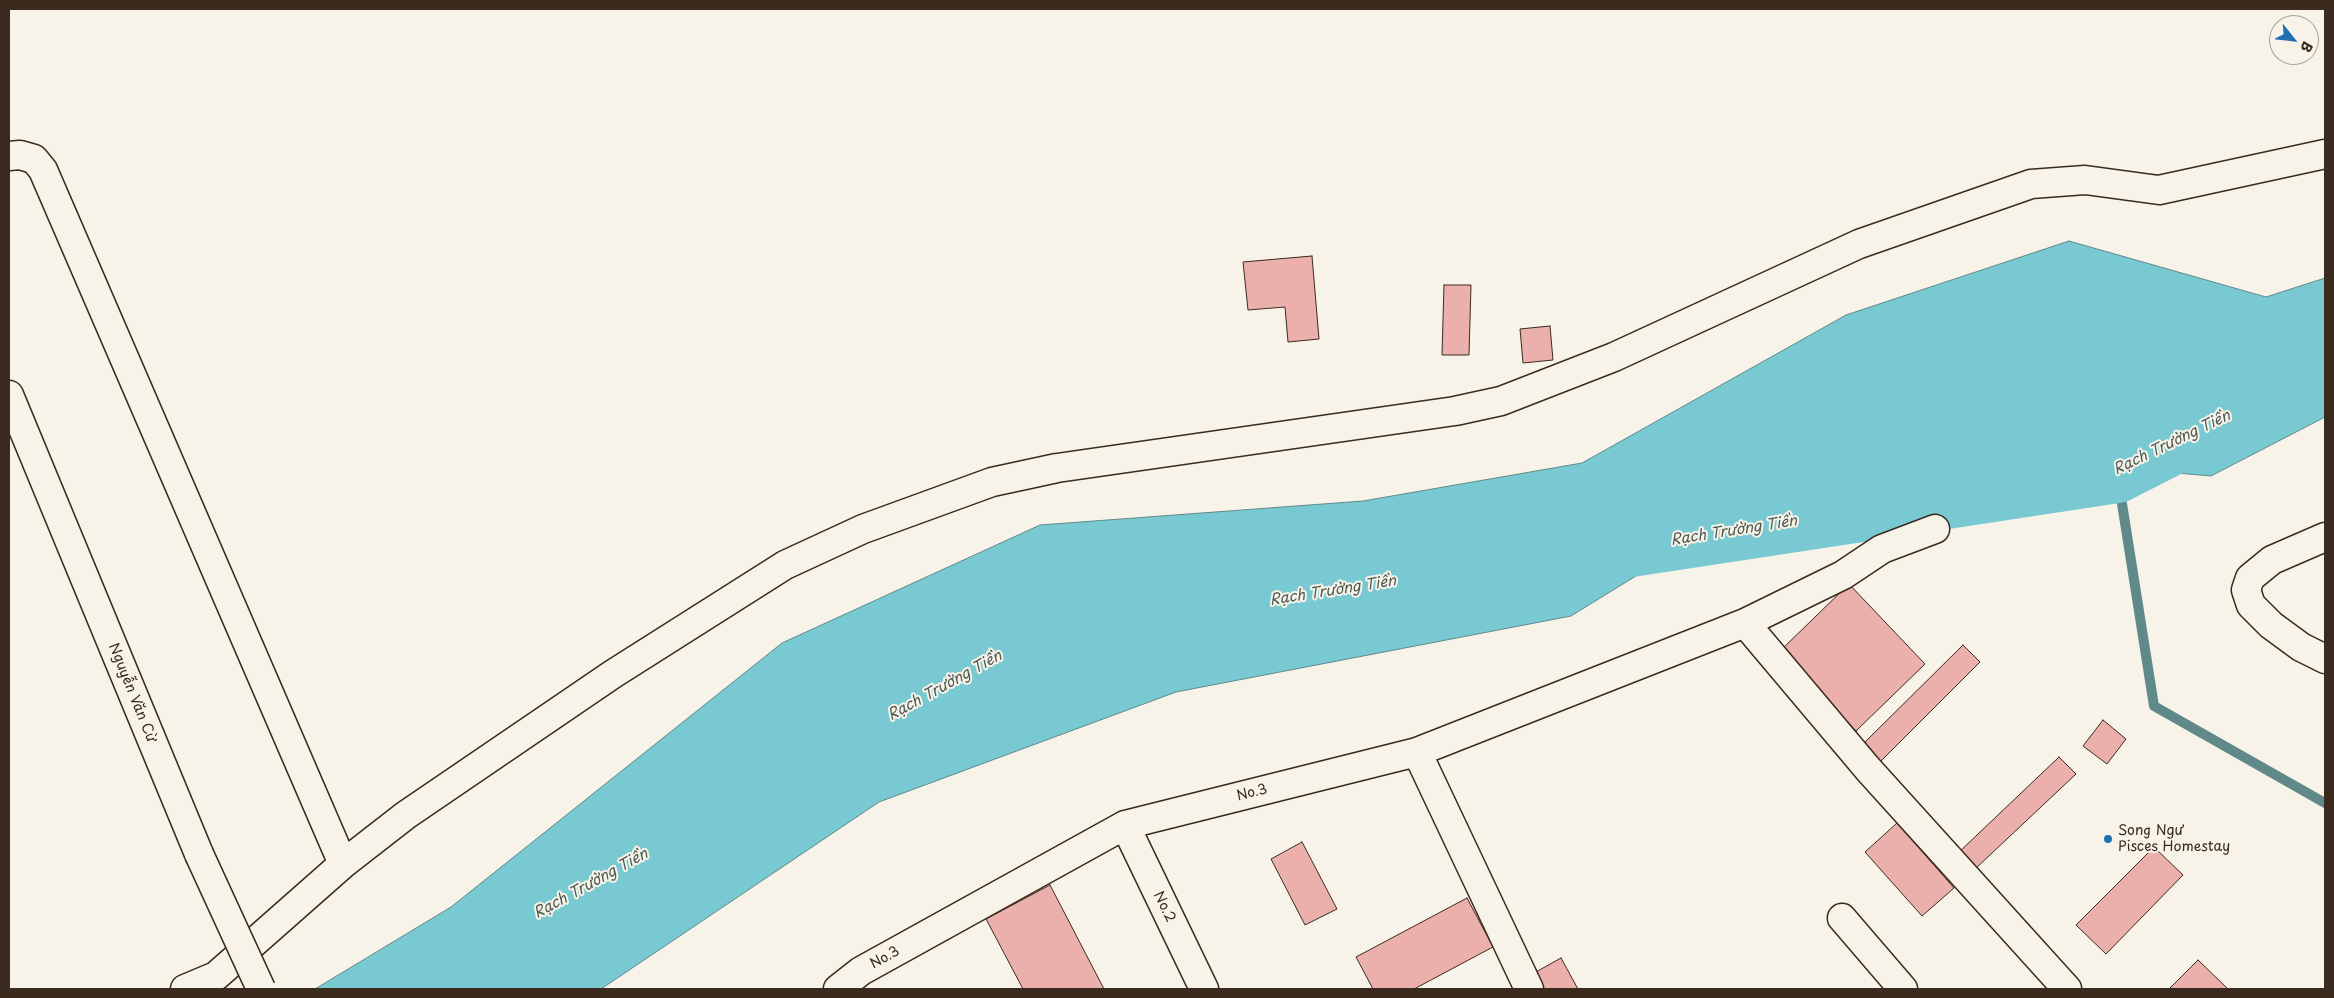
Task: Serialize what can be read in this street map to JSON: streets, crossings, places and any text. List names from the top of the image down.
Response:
{
  "streets": {
    "street": ["Nguyễn Văn Cừ", "No.3", "No.2"]
  },
  "crossings": [
    ["No.3", "No.2"]
  ],
  "water": ["Rạch Trường Tiền"],
  "places": ["Song Ngư Pisces Homestay"],
  "north": "bottom right"
}
